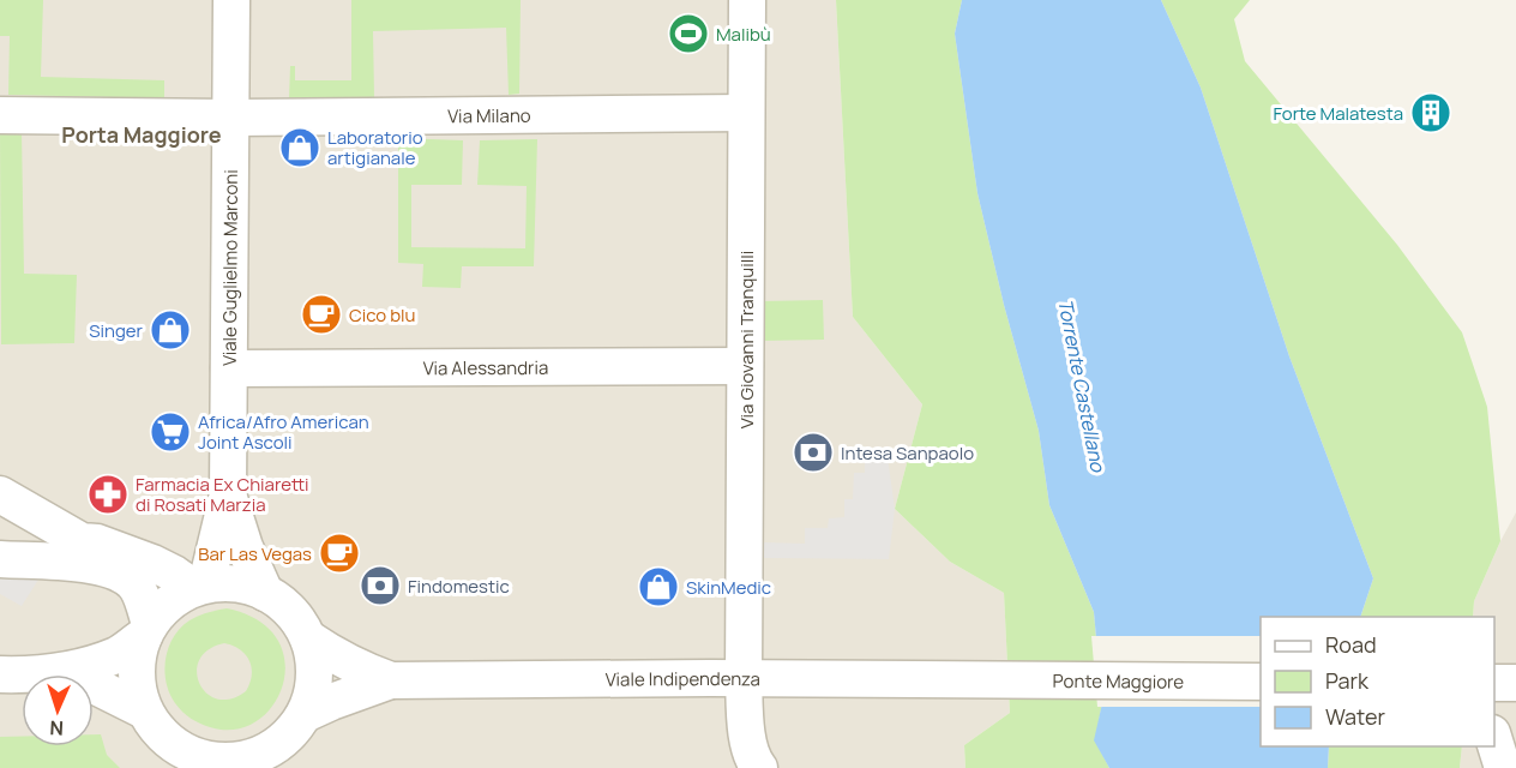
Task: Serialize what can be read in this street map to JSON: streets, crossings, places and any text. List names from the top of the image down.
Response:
{
  "streets": {
    "street": [
      "Via Milano",
      "Viale Guglielmo Marconi",
      "Via Giovanni Tranquilli",
      "Via Alessandria",
      "Viale Indipendenza",
      "Ponte Maggiore"
    ]
  },
  "crossings": [
    ["Via Milano", "Viale Guglielmo Marconi"],
    ["Via Milano", "Via Giovanni Tranquilli"],
    ["Viale Guglielmo Marconi", "Via Alessandria"],
    ["Viale Guglielmo Marconi", "Viale Indipendenza"],
    ["Via Giovanni Tranquilli", "Via Alessandria"],
    ["Via Giovanni Tranquilli", "Viale Indipendenza"],
    ["Viale Indipendenza", "Ponte Maggiore"]
  ],
  "districts": ["Porta Maggiore"],
  "water": ["Torrente Castellano"],
  "places": {
    "sports": ["Malibù"],
    "building": ["Forte Malatesta"],
    "shop": ["Laboratorio artigianale", "Singer", "SkinMedic"],
    "cafe": ["Cico blu", "Bar Las Vegas"],
    "supermarket": ["Africa/Afro American Joint Ascoli"],
    "bank": ["Intesa Sanpaolo", "Findomestic"],
    "pharmacy": ["Farmacia Ex Chiaretti di Rosati Marzia"]
  },
  "legend": ["Road", "Park", "Water"],
  "north": "bottom"
}
